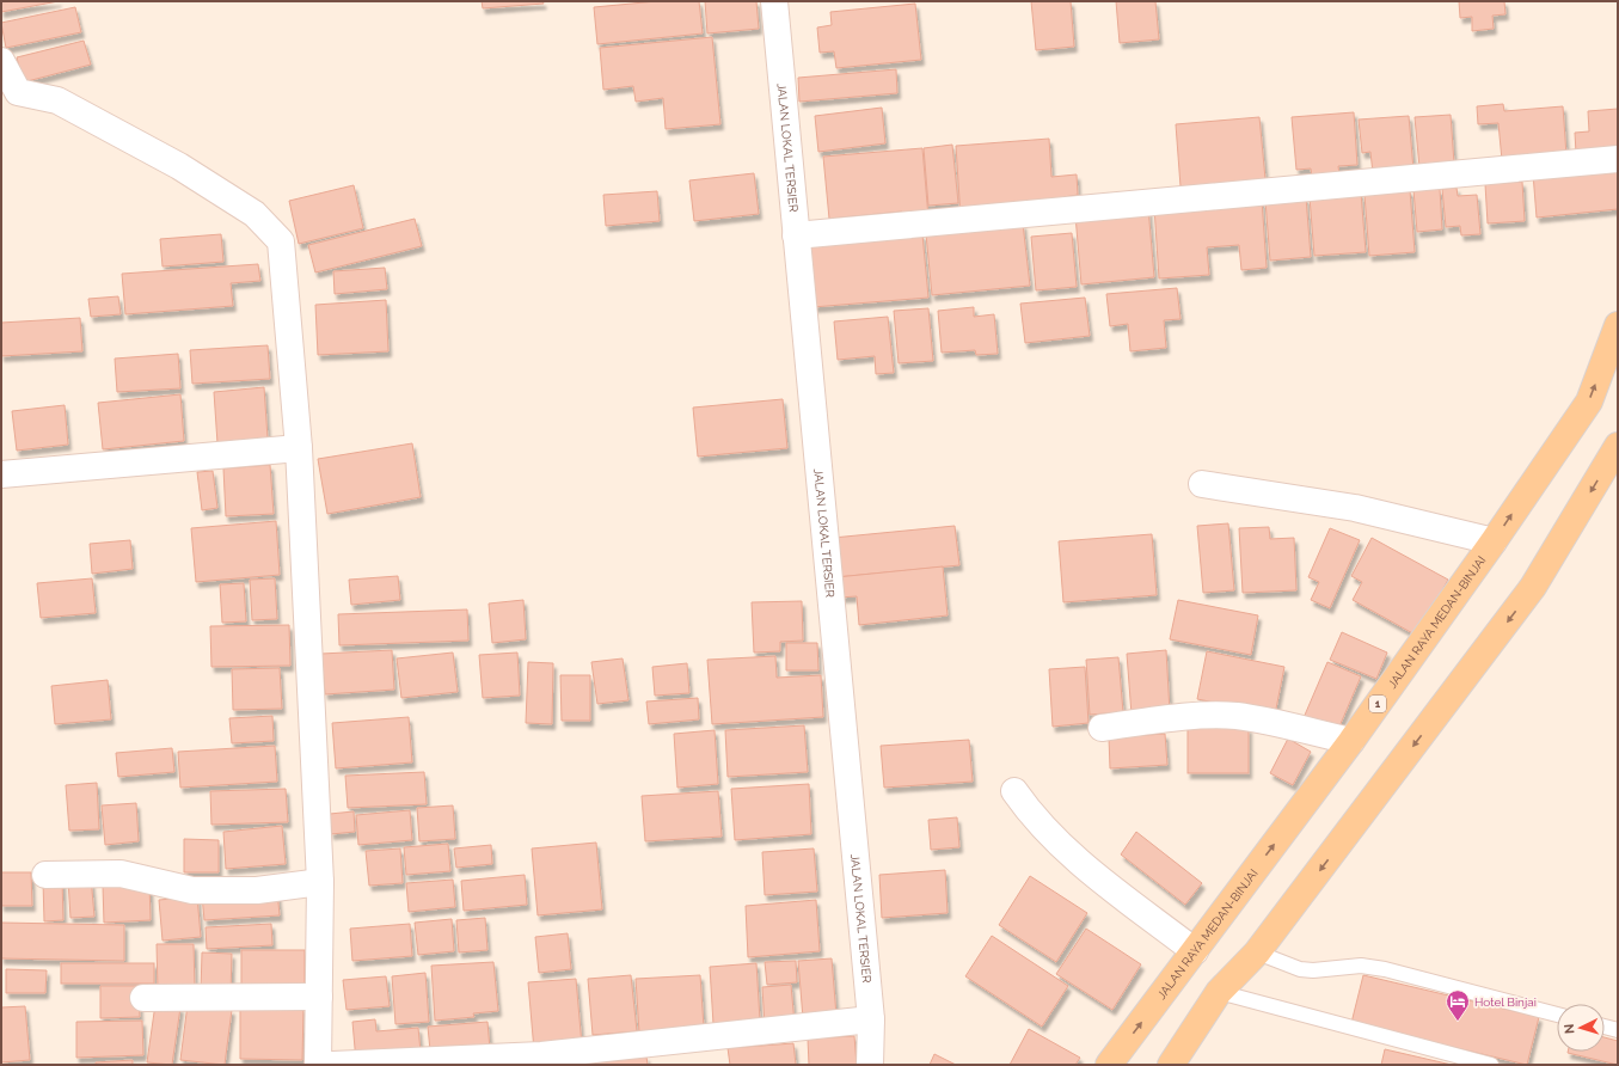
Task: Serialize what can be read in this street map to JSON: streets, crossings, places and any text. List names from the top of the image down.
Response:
{
  "streets": {
    "main road": ["JALAN RAYA MEDAN-BINJAI", "1"],
    "street": ["JALAN LOKAL TERSIER"]
  },
  "places": {
    "hotel": ["Hotel Binjai"]
  },
  "north": "left"
}
